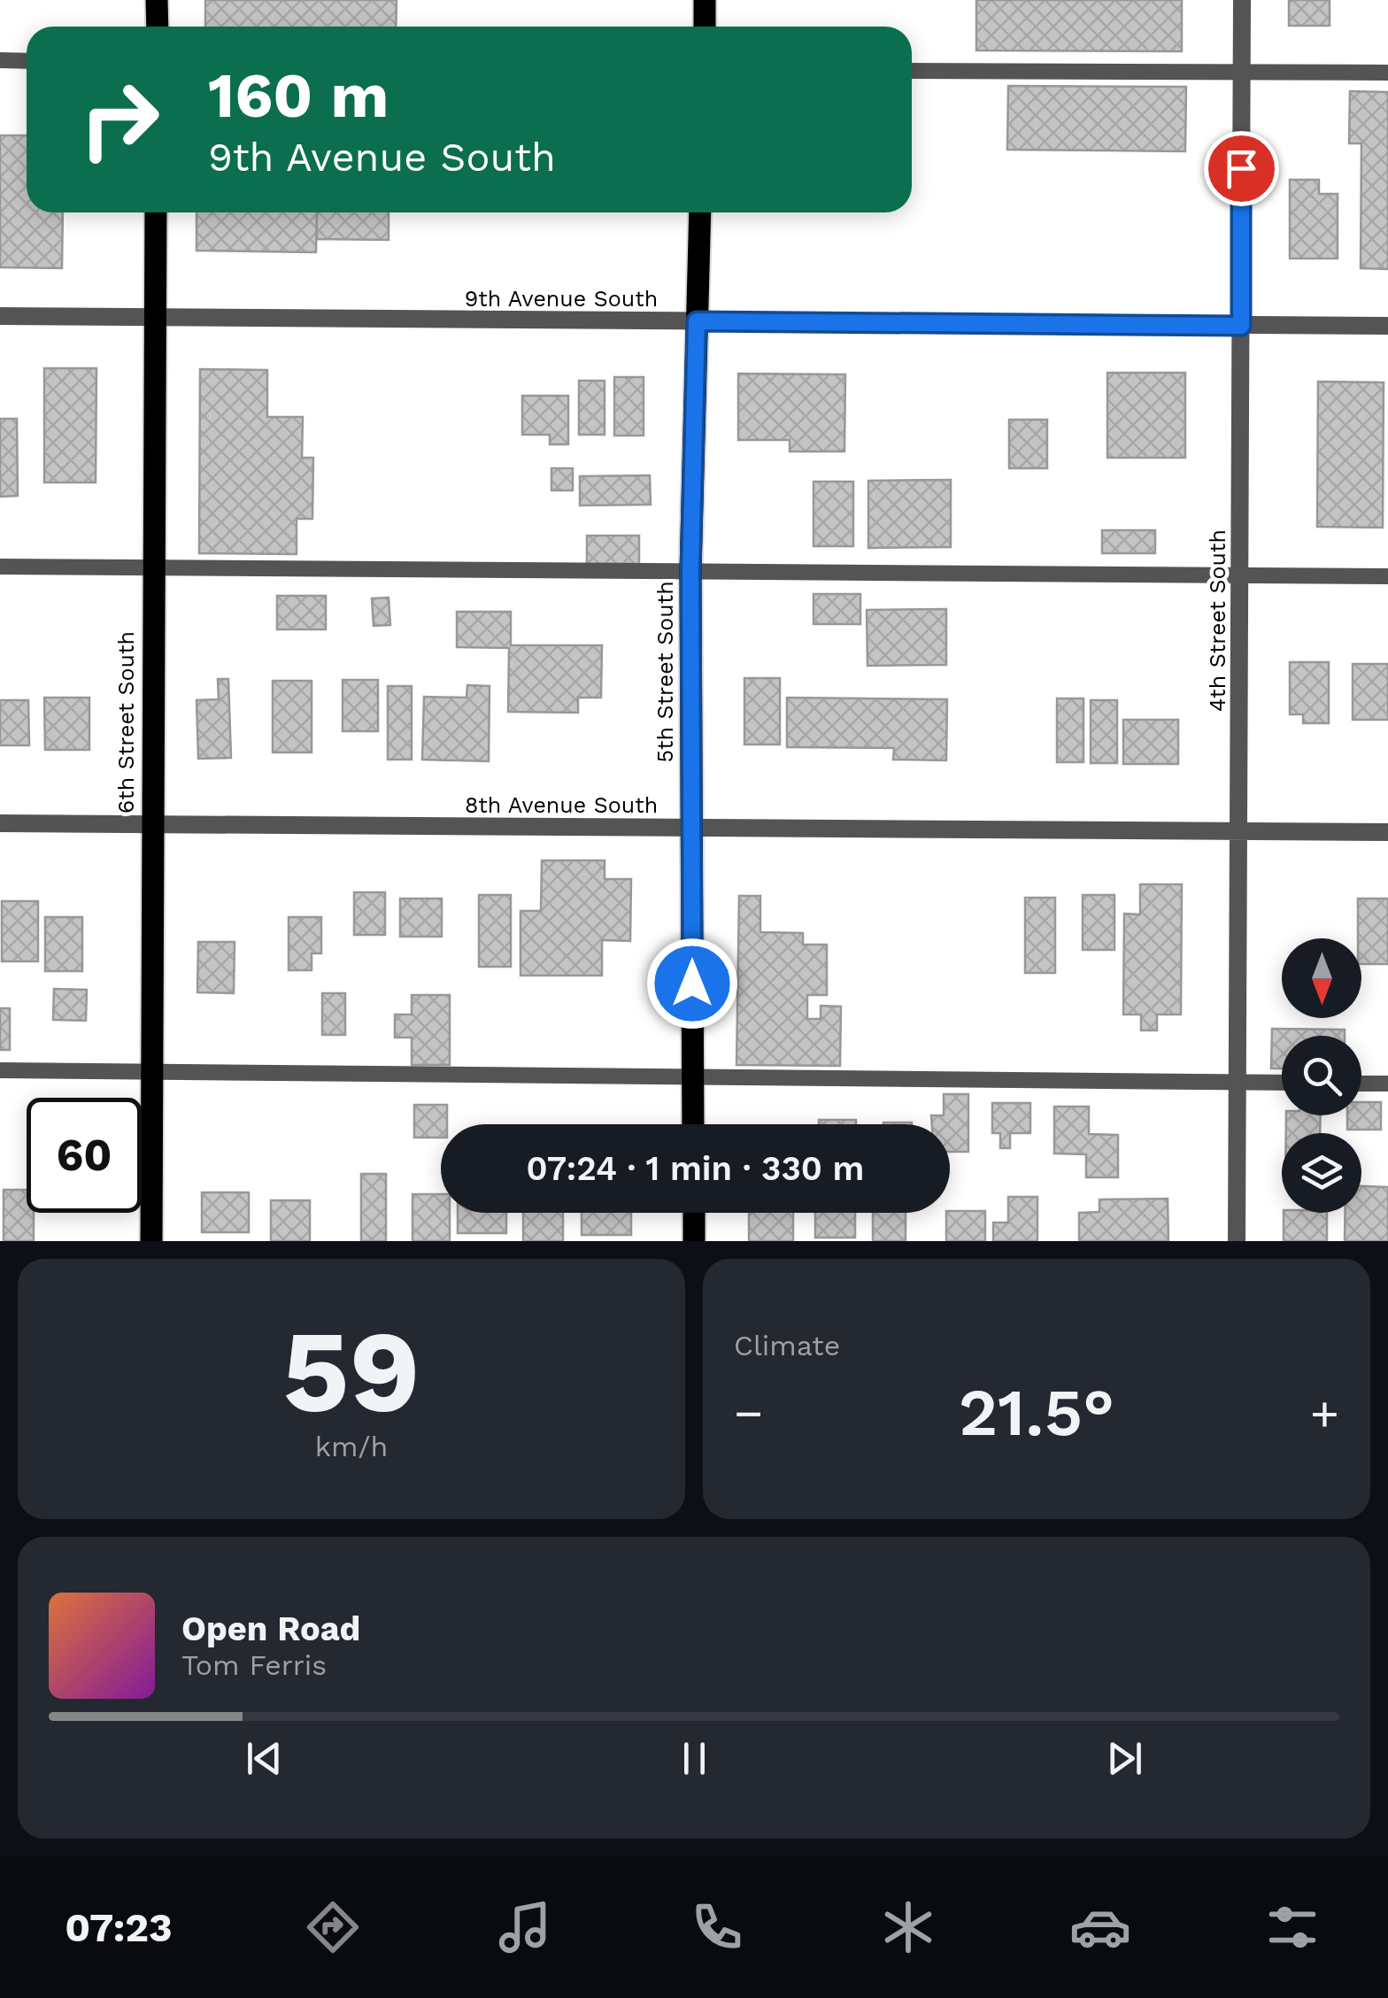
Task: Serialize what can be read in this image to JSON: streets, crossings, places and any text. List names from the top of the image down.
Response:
{
  "streets": {
    "main road": ["5th Street South", "6th Street South"],
    "street": ["9th Avenue South", "4th Street South", "8th Avenue South"]
  },
  "crossings": [
    ["9th Avenue South", "4th Street South"],
    ["9th Avenue South", "5th Street South"],
    ["9th Avenue South", "6th Street South"],
    ["4th Street South", "8th Avenue South"],
    ["5th Street South", "8th Avenue South"],
    ["6th Street South", "8th Avenue South"]
  ],
  "north": "bottom",
  "page": {
    "turn": ["160 m", "9th Avenue South"],
    "limit": "60",
    "trip": "07:24 · 1 min · 330 m",
    "tile": [
      ["59", "km/h"],
      "Climate"
    ],
    "heat": ["−", "21.5°", "+"],
    "song": ["Open Road", "Tom Ferris"],
    "tabs": "07:23"
  }
}
